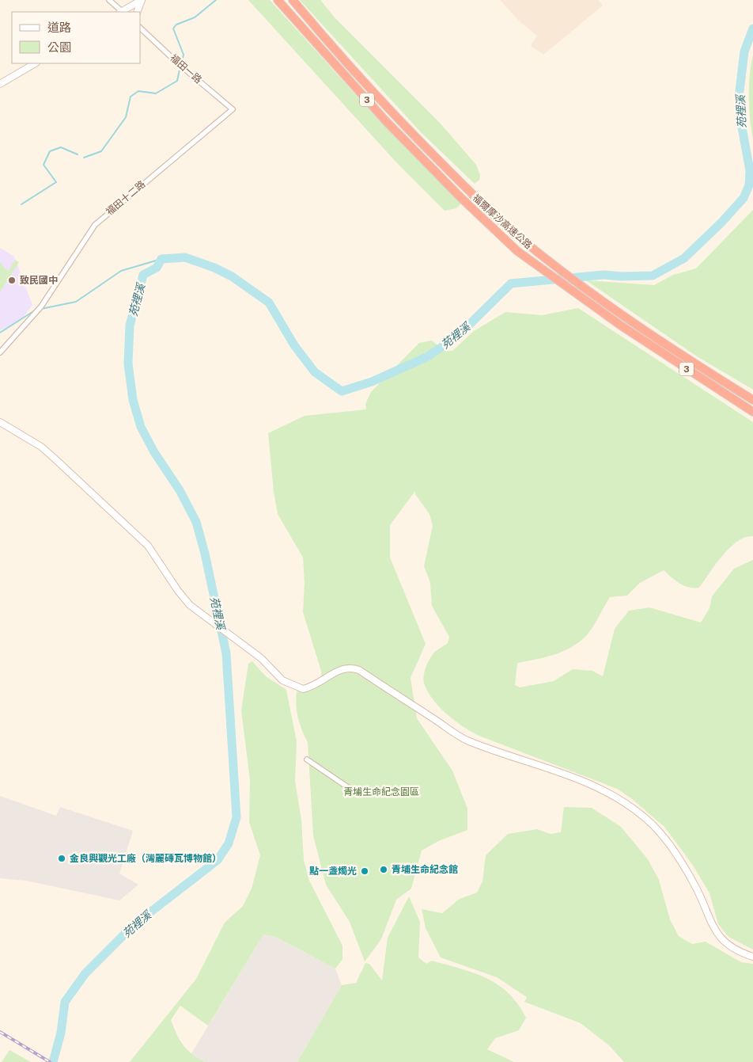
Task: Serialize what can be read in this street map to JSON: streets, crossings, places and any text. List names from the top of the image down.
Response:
{
  "streets": {
    "highway": ["3", "福爾摩沙高速公路"],
    "street": ["福田一路", "福田十二路"]
  },
  "crossings": [
    ["福田一路", "福田十二路"]
  ],
  "water": ["苑裡溪"],
  "parks": ["青埔生命紀念園區"],
  "places": [
    "致民國中",
    "金良興觀光工廠（灣麗磚瓦博物館）",
    "青埔生命紀念館",
    "點一盞燭光"
  ],
  "legend": ["道路", "公園"]
}
